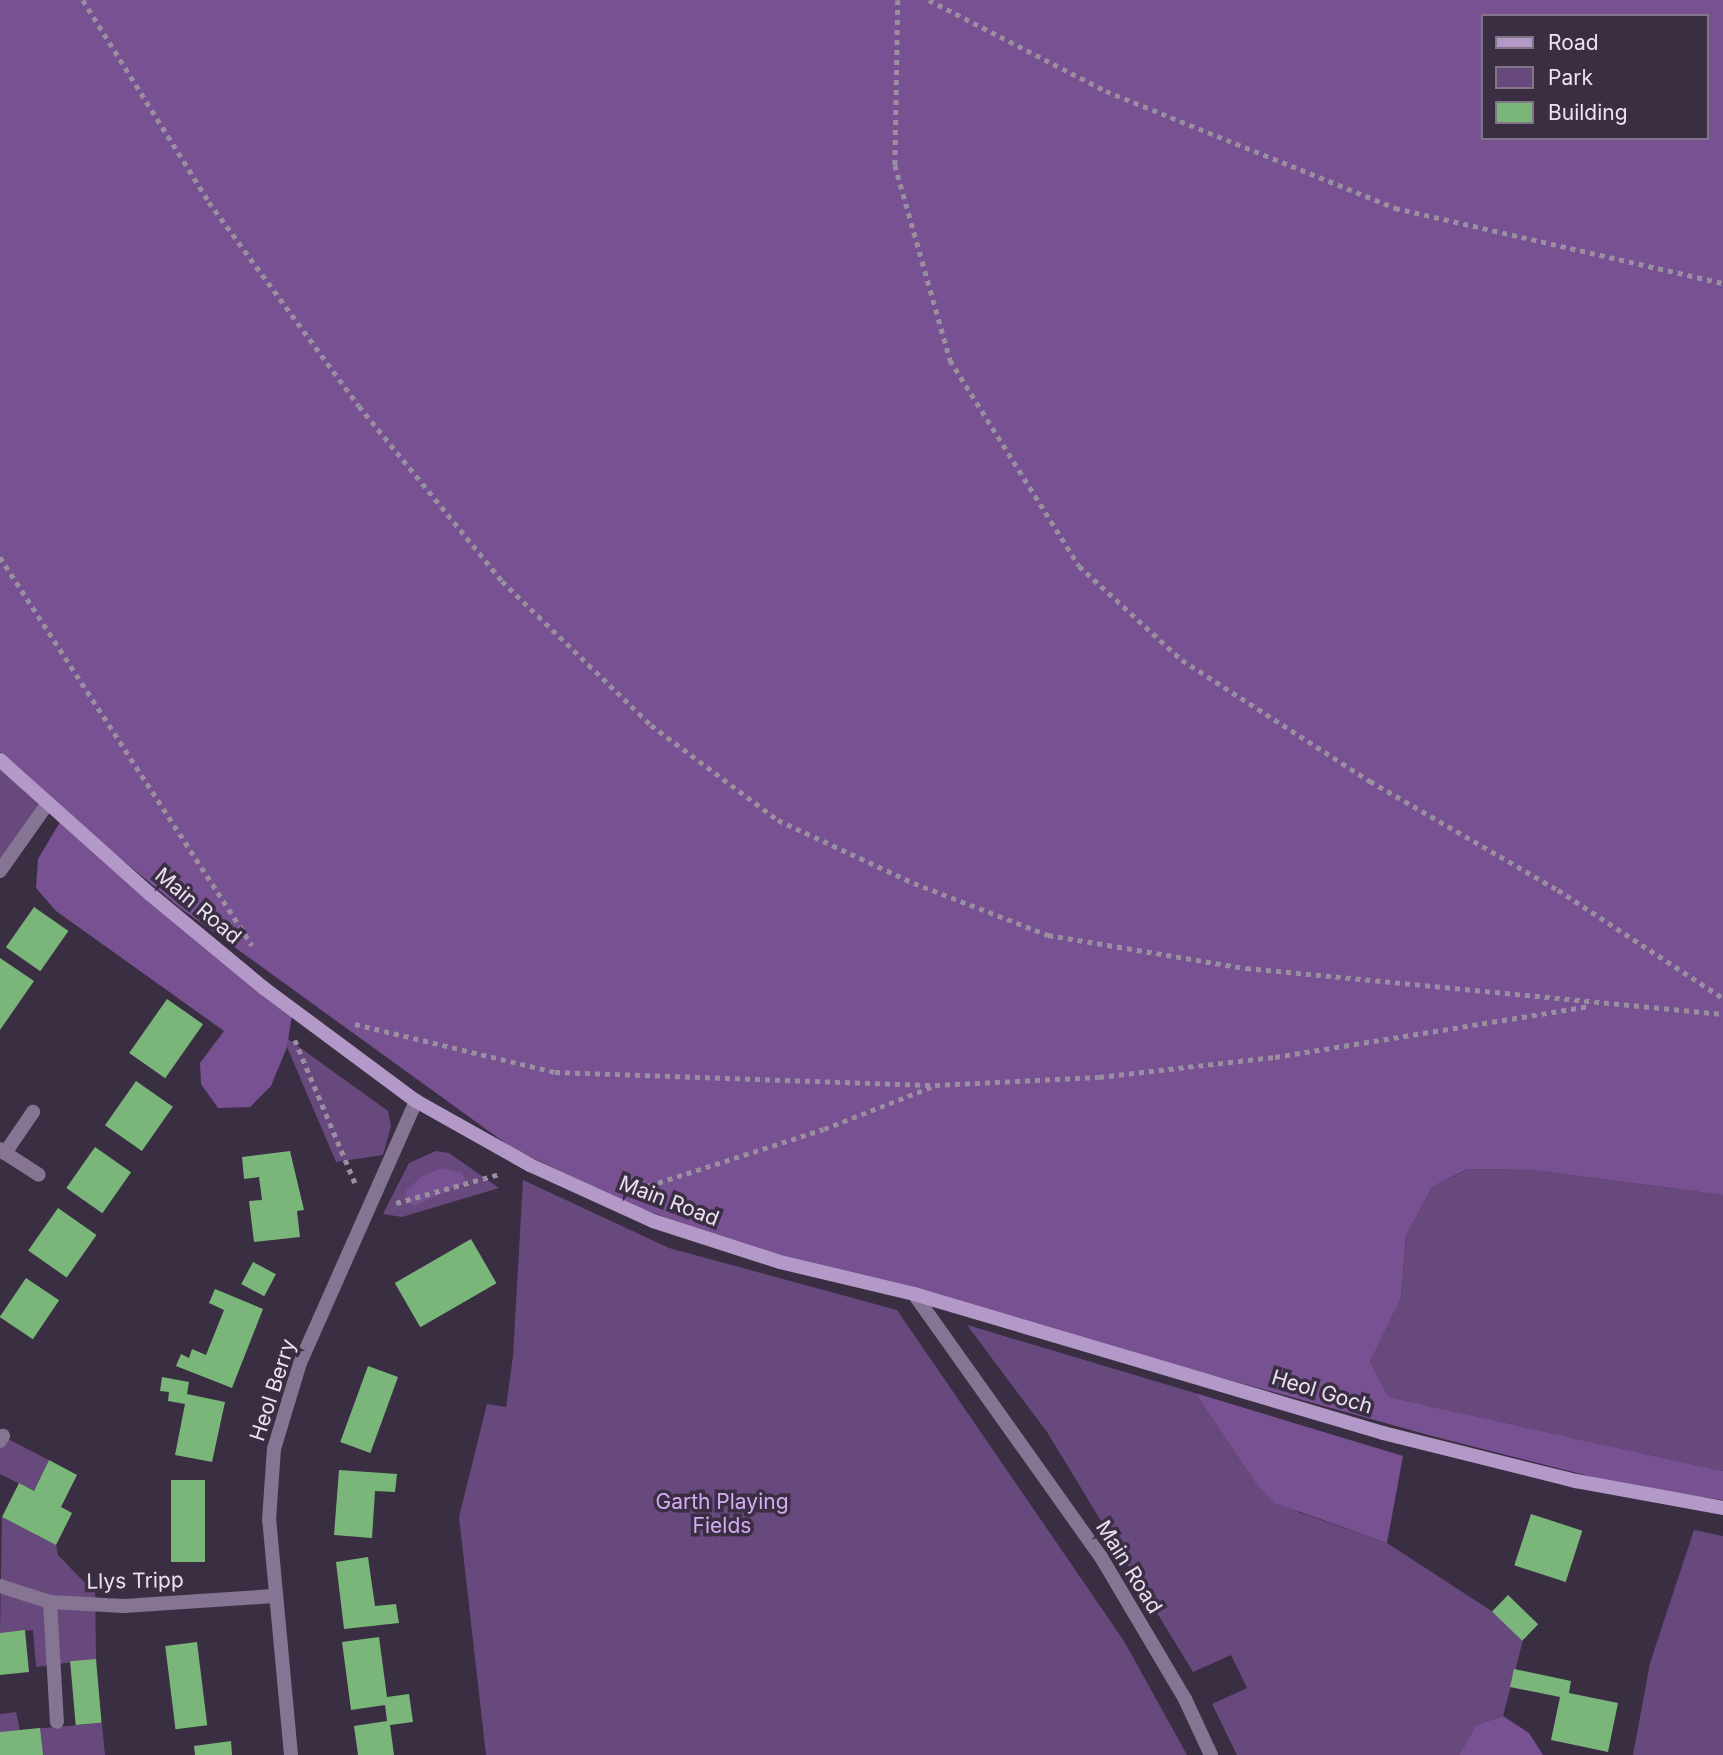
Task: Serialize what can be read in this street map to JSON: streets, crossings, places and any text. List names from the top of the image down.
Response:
{
  "streets": {
    "street": [
      "Main Road",
      "Heol Berry",
      "Heol Goch",
      "Llys Tripp"
    ]
  },
  "crossings": [
    ["Main Road", "Heol Berry"],
    ["Main Road", "Heol Goch"],
    ["Heol Berry", "Llys Tripp"]
  ],
  "parks": ["Garth Playing Fields"],
  "legend": ["Road", "Park", "Building"]
}
